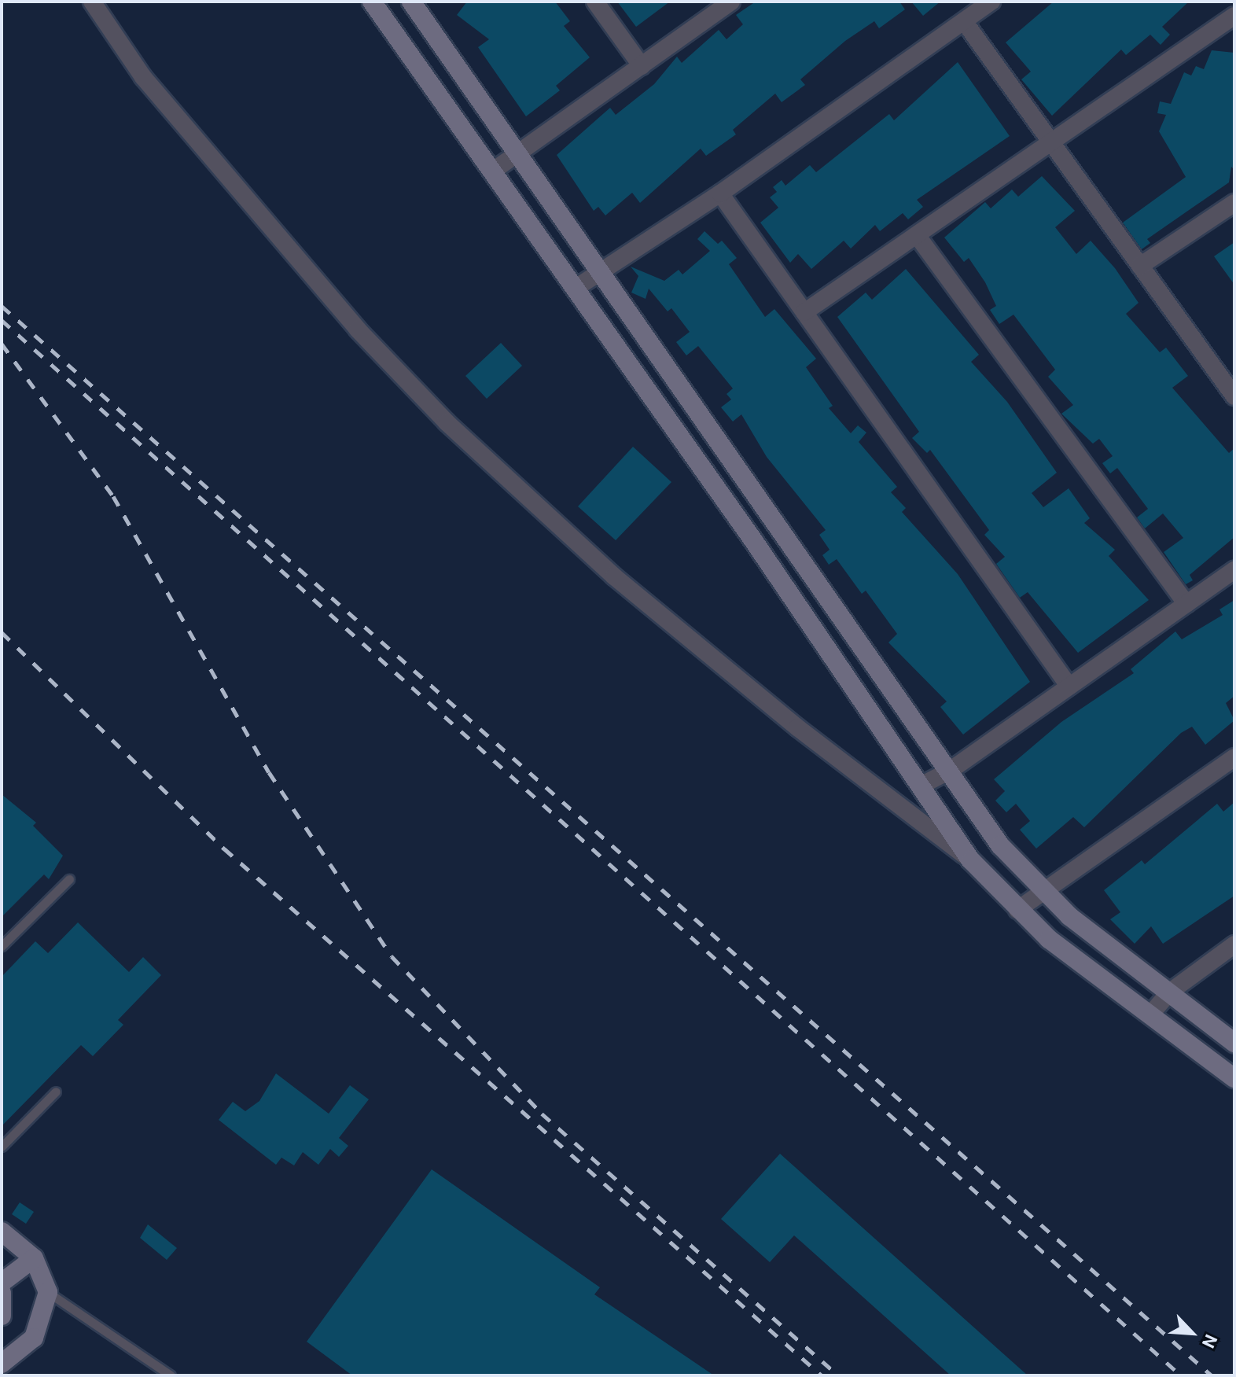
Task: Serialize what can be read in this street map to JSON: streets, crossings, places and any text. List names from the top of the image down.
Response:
{
  "north": "bottom right"
}
